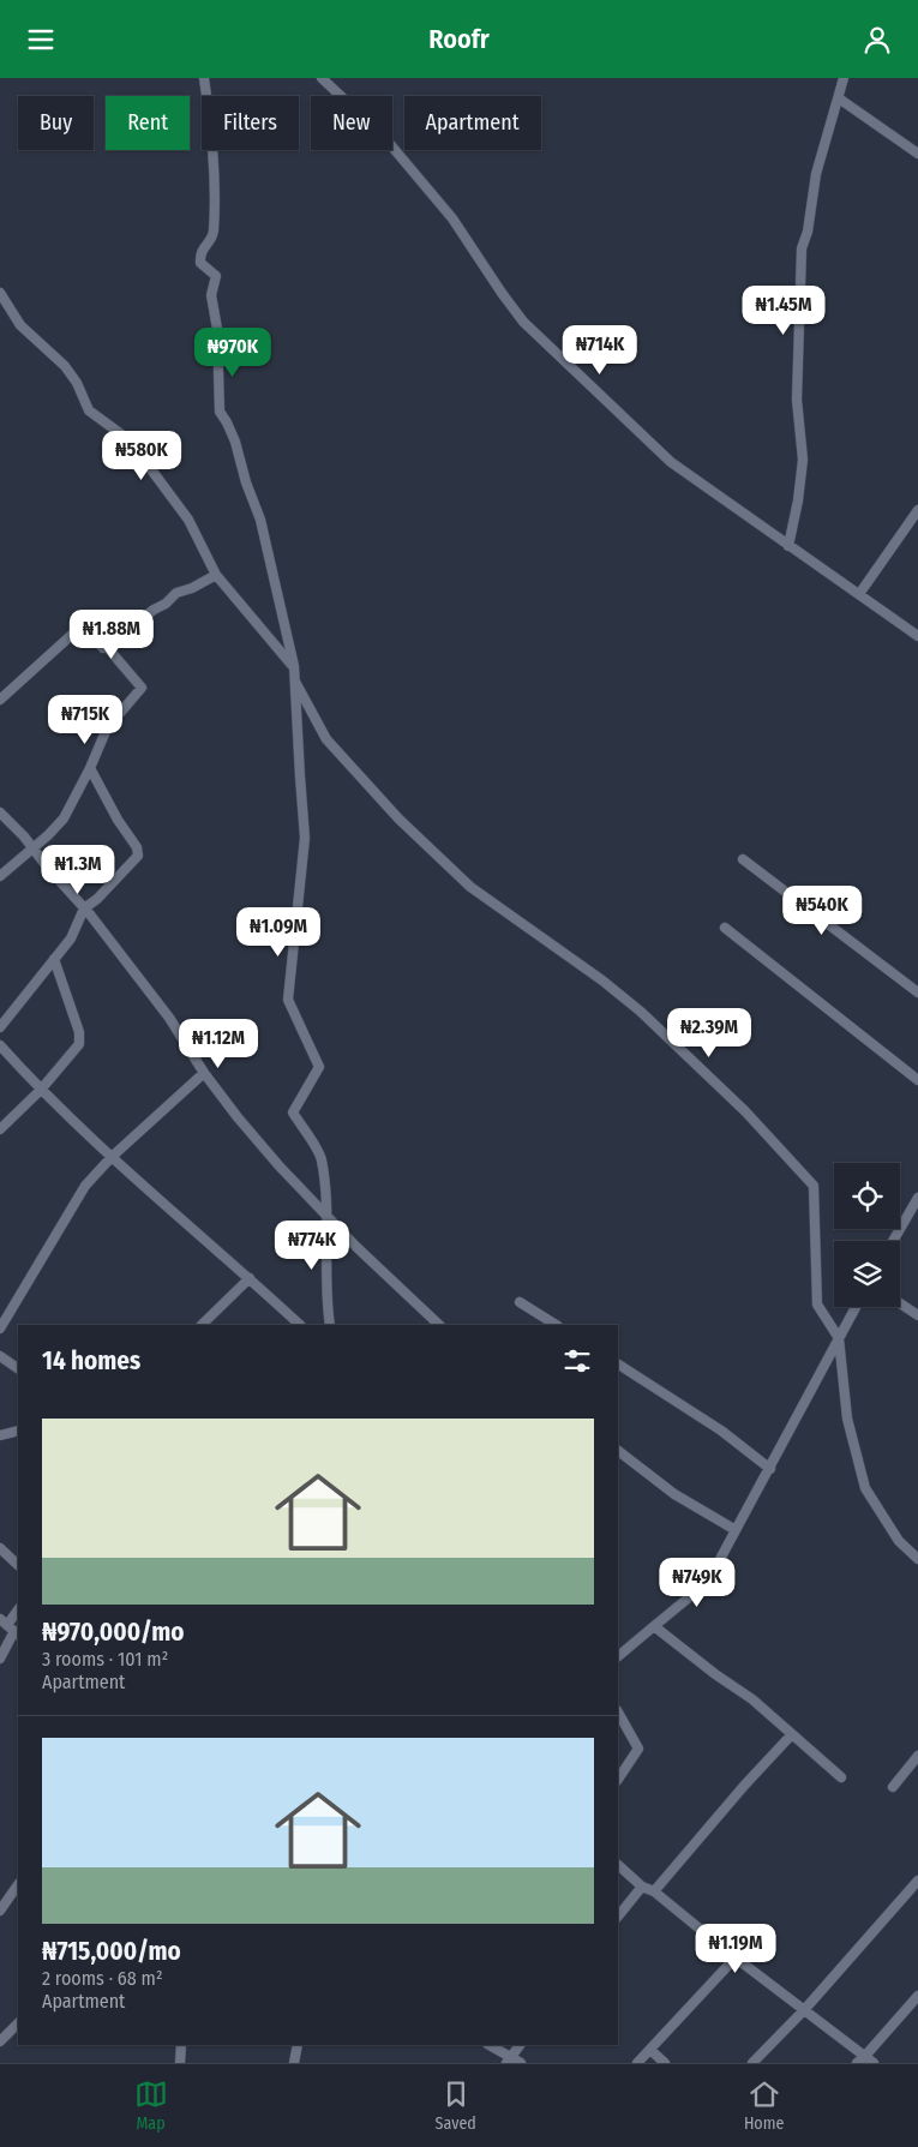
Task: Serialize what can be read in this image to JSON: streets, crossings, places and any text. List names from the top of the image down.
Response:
{
  "page": {
    "header": "Roofr",
    "chip": [
      "Buy",
      "Rent",
      "Filters",
      "New",
      "Apartment"
    ],
    "price": [
      "₦1.45M",
      "₦714K",
      "₦970K",
      "₦580K",
      "₦1.88M",
      "₦715K",
      "₦1.3M",
      "₦540K",
      "₦1.09M",
      "₦2.39M",
      "₦1.12M",
      "₦774K",
      "₦749K",
      "₦1.19M"
    ],
    "heading": "14 homes",
    "list": [
      {
        "name": "₦970,000/mo",
        "note": "3 rooms · 101 m² · Apartment"
      },
      {
        "name": "₦715,000/mo",
        "note": "2 rooms · 68 m² · Apartment"
      }
    ],
    "tabs": ["Map", "Saved", "Home"]
  }
}
